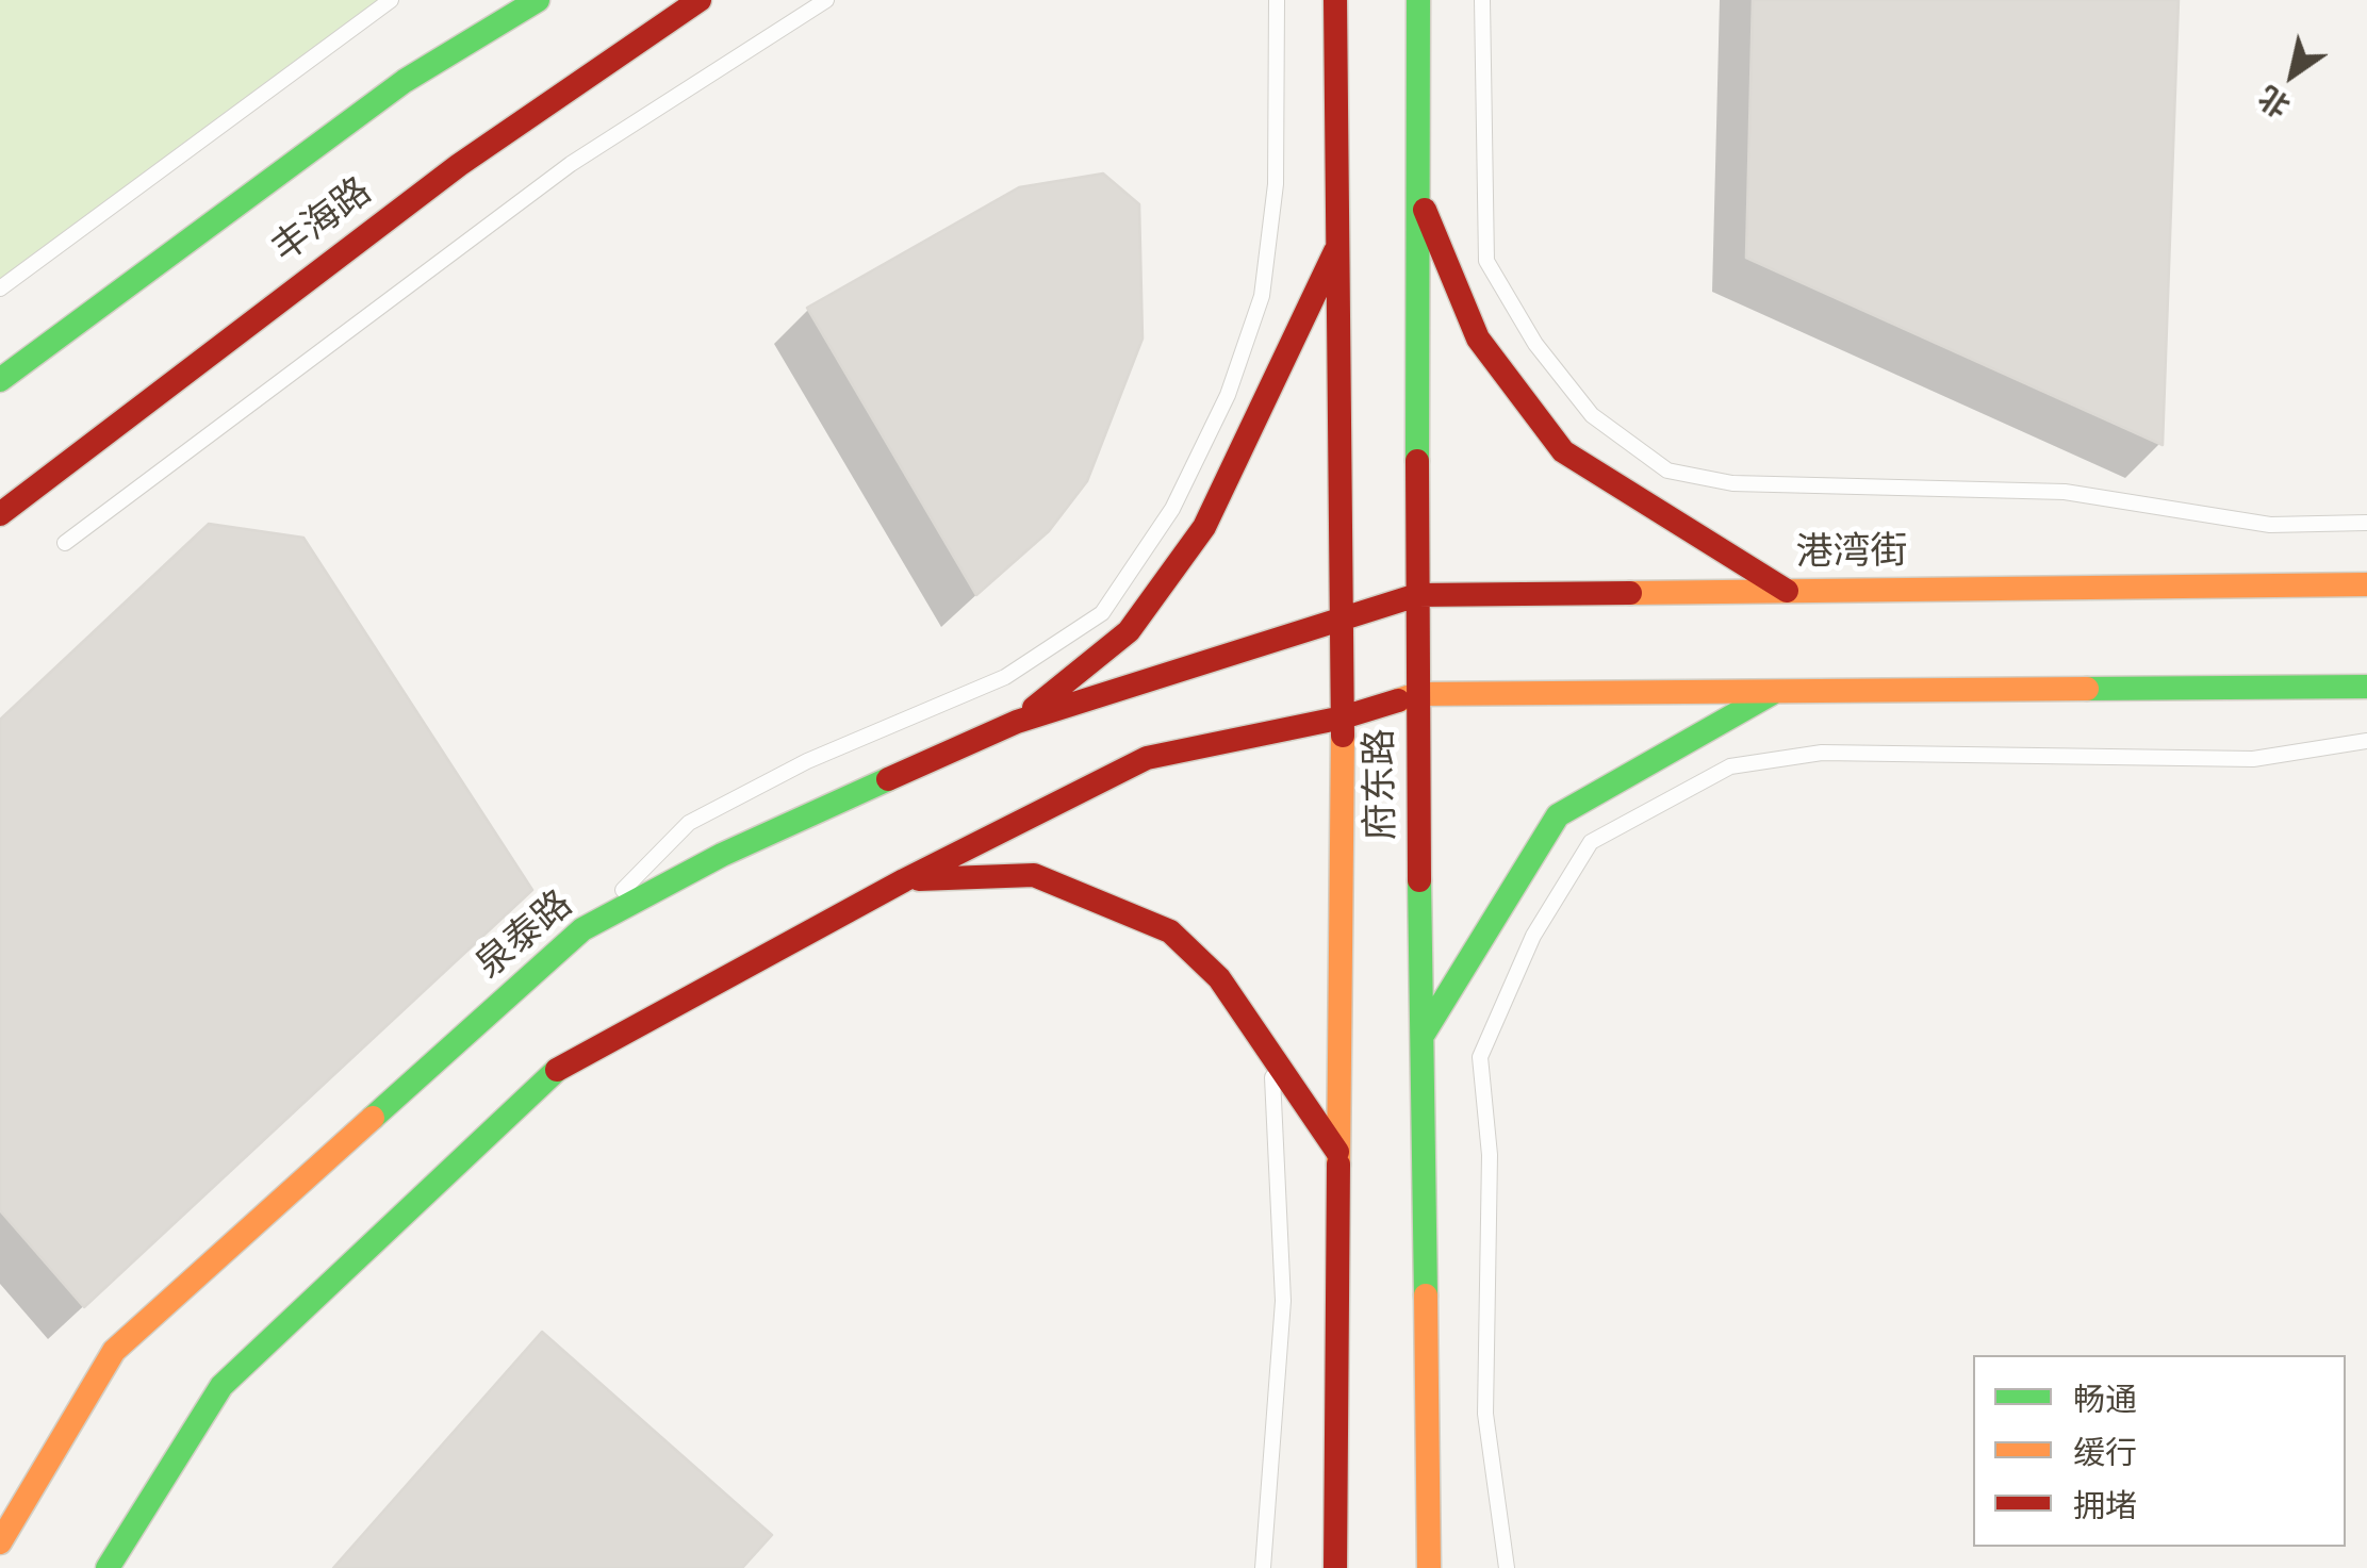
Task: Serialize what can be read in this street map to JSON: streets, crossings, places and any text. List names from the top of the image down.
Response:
{
  "streets": {
    "street": [
      "丰海路",
      "港湾街",
      "府东路",
      "泉泰路"
    ]
  },
  "crossings": [
    ["港湾街", "府东路"],
    ["港湾街", "泉泰路"],
    ["府东路", "泉泰路"]
  ],
  "legend": ["畅通", "缓行", "拥堵"],
  "north": "bottom left"
}
